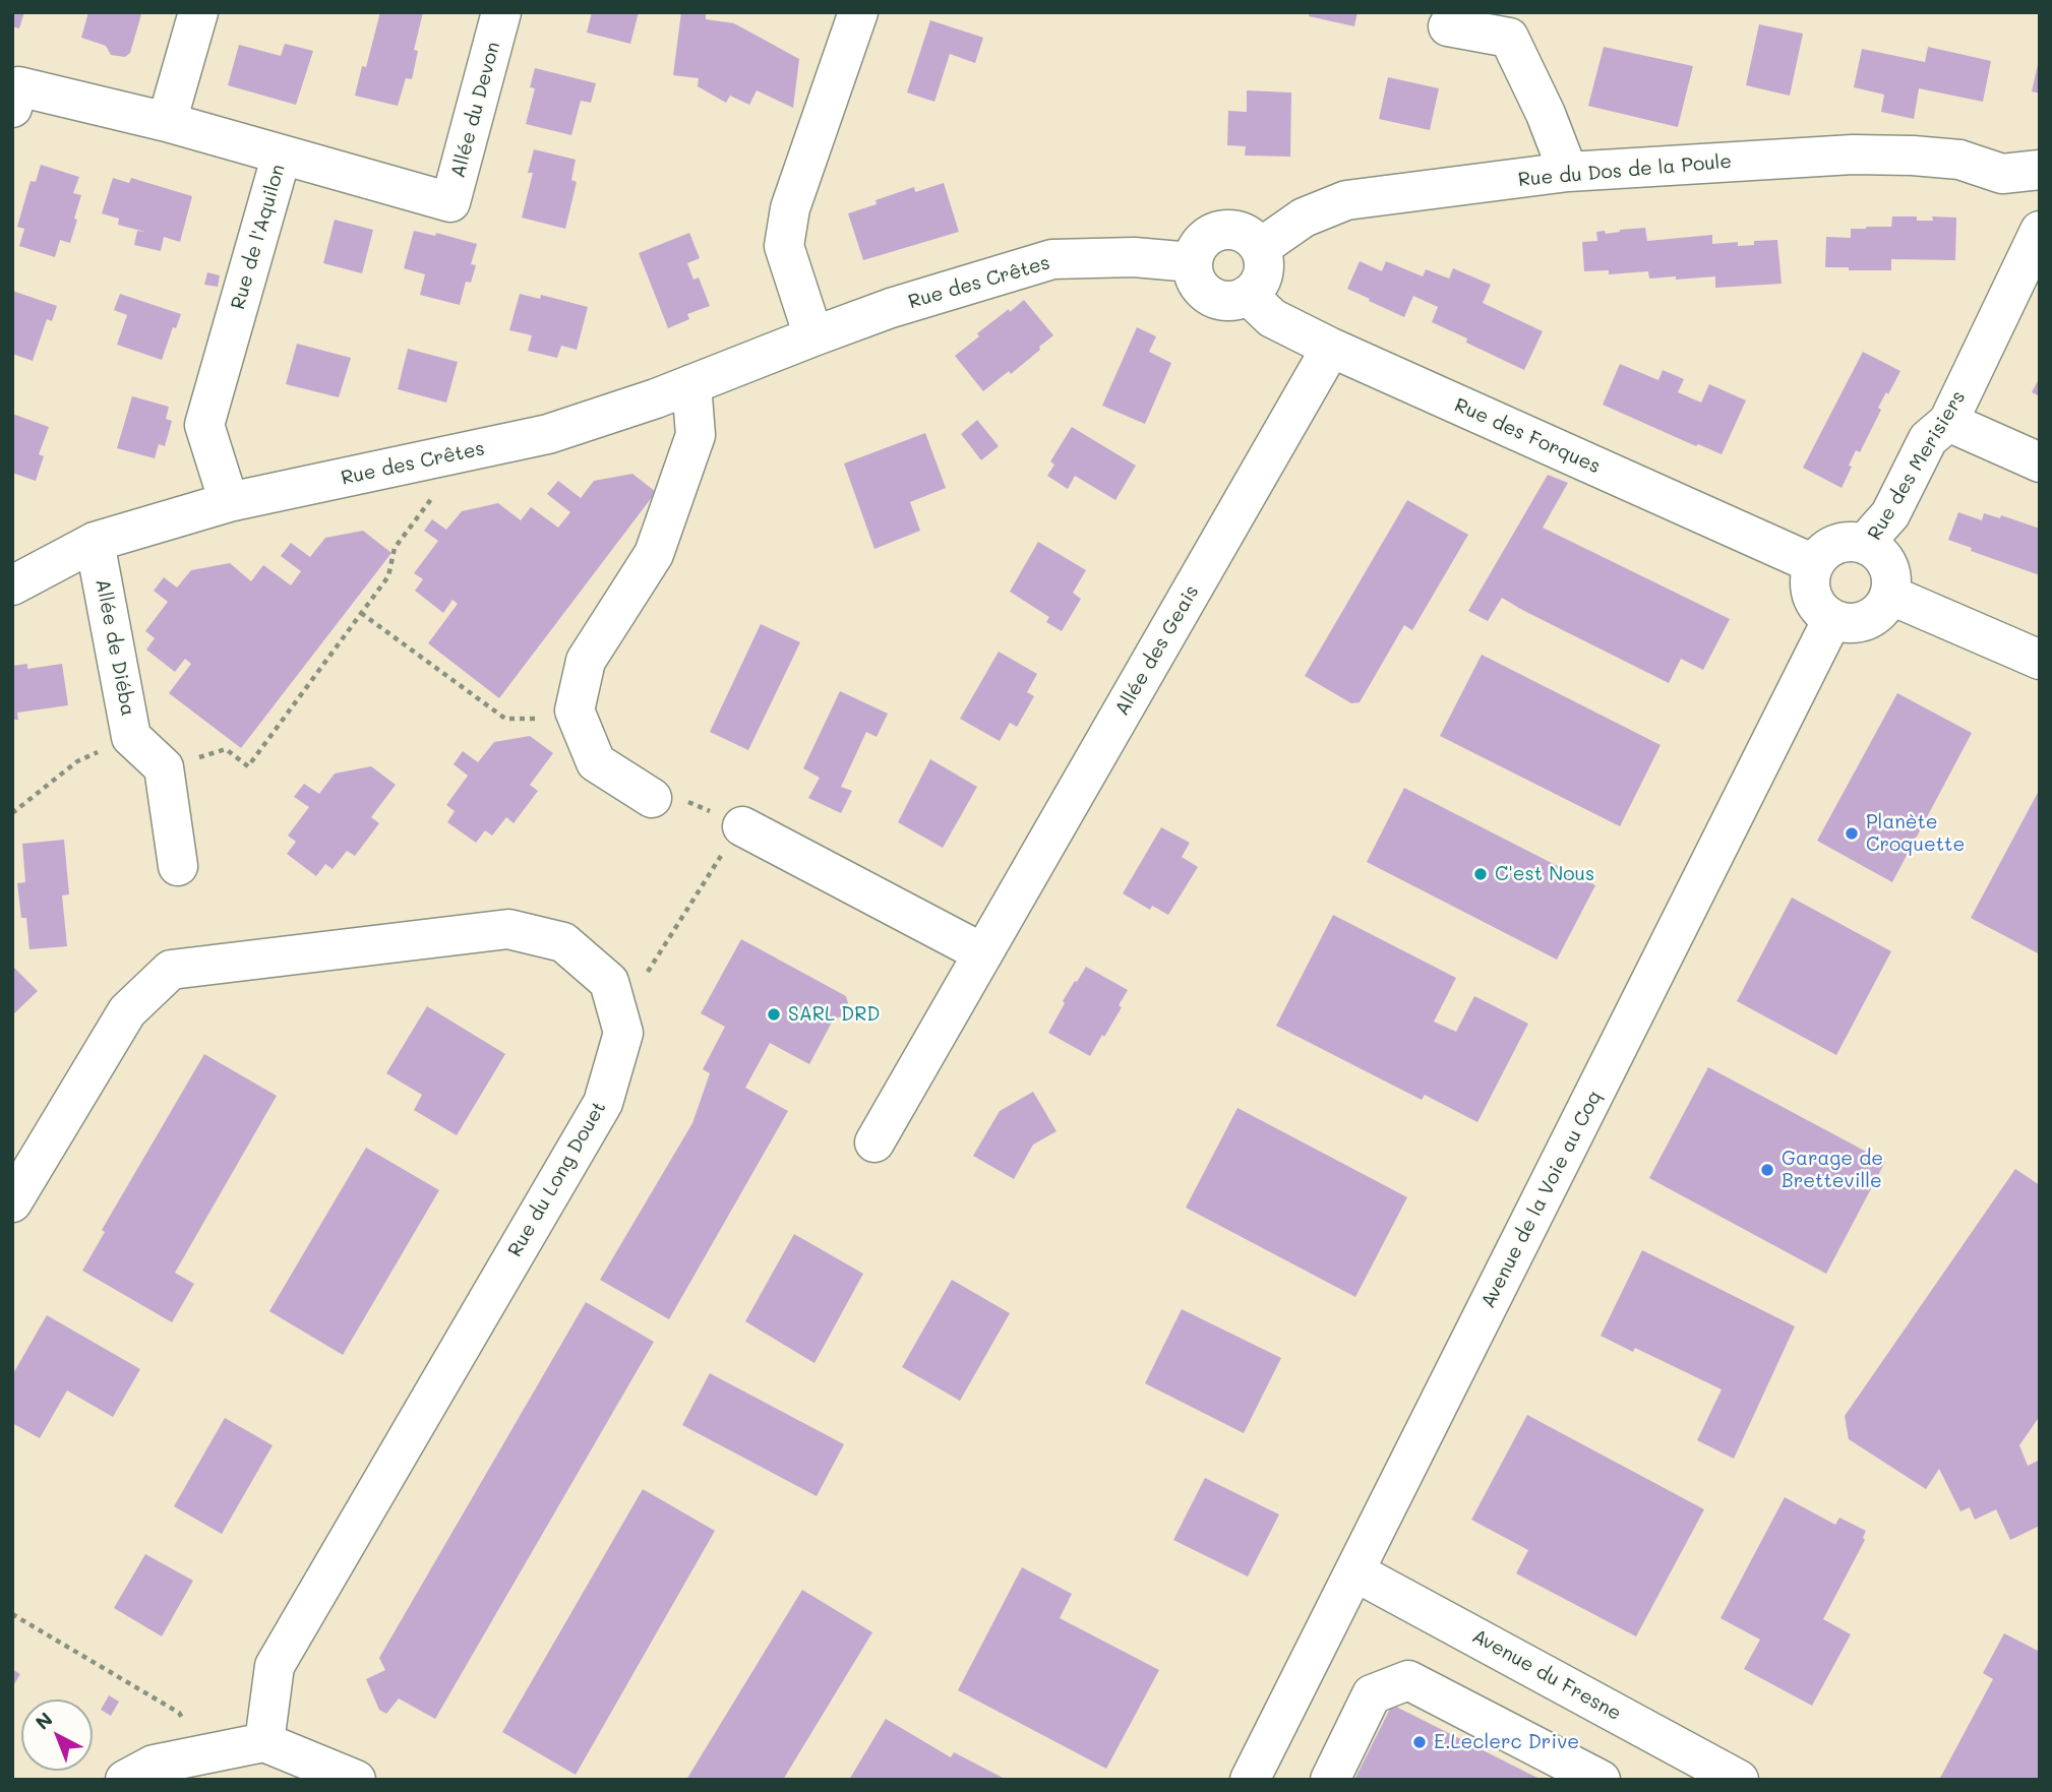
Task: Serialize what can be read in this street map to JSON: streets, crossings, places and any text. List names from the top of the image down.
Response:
{
  "streets": {
    "street": [
      "Allée du Devon",
      "Rue du Dos de la Poule",
      "Rue de l'Aquilon",
      "Rue des Crêtes",
      "Rue des Forques",
      "Rue des Merisiers",
      "Allée de Diéba",
      "Allée des Geais",
      "Rue du Long Douet",
      "Avenue de la Voie au Coq",
      "Avenue du Fresne"
    ]
  },
  "crossings": [
    ["Allée du Devon", "Rue de l'Aquilon"],
    ["Rue du Dos de la Poule", "Rue des Crêtes"],
    ["Rue du Dos de la Poule", "Rue des Forques"],
    ["Rue du Dos de la Poule", "Rue des Merisiers"],
    ["Rue de l'Aquilon", "Rue des Crêtes"],
    ["Rue des Crêtes", "Rue des Forques"],
    ["Rue des Crêtes", "Allée de Diéba"],
    ["Rue des Forques", "Rue des Merisiers"],
    ["Rue des Forques", "Allée des Geais"],
    ["Rue des Forques", "Avenue de la Voie au Coq"],
    ["Rue des Merisiers", "Avenue de la Voie au Coq"],
    ["Avenue de la Voie au Coq", "Avenue du Fresne"]
  ],
  "places": [
    "Planète Croquette",
    "C'est Nous",
    "SARL DRD",
    "Garage de Bretteville",
    "E.Leclerc Drive"
  ],
  "north": "top left"
}
